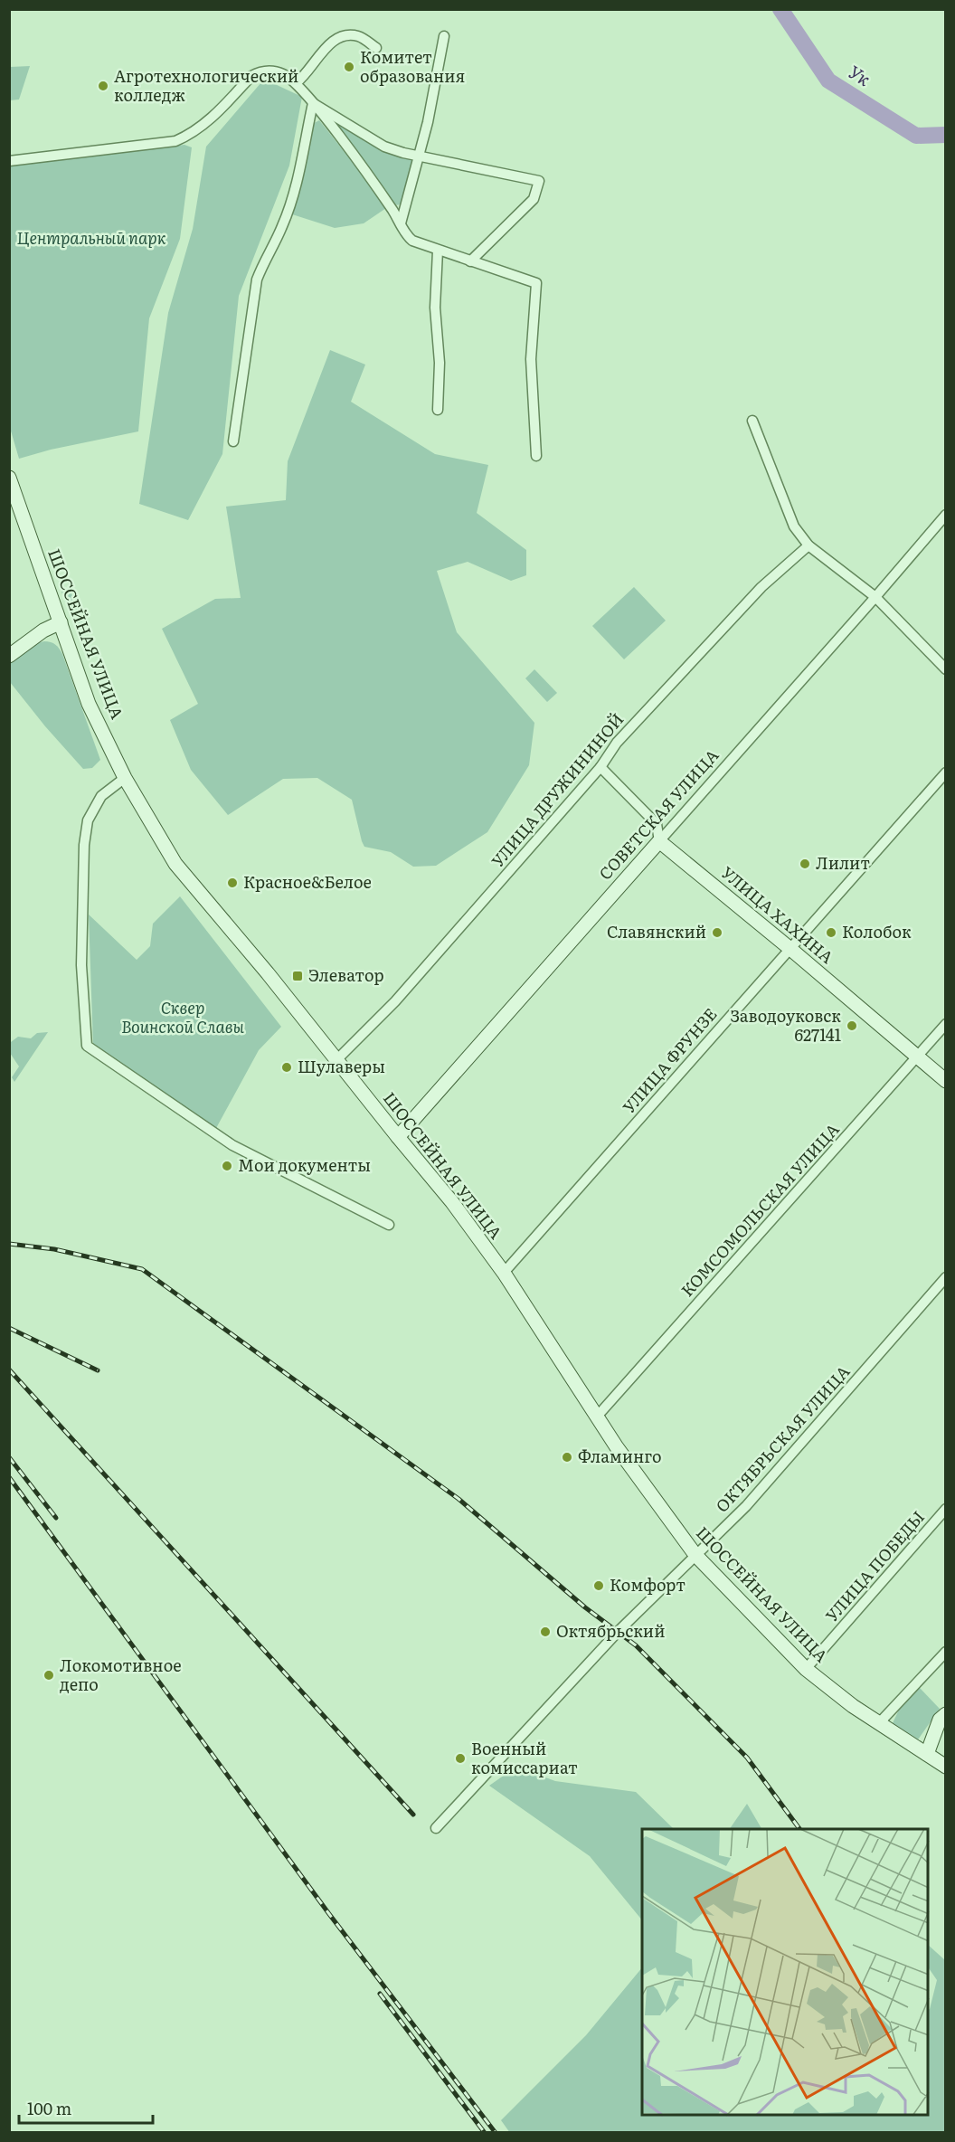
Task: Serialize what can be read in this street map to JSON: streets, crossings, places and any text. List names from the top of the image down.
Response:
{
  "streets": {
    "main road": ["ШОССЕЙНАЯ УЛИЦА", "СОВЕТСКАЯ УЛИЦА", "УЛИЦА ХАХИНА"],
    "street": [
      "УЛИЦА ДРУЖИНИНОЙ",
      "УЛИЦА ФРУНЗЕ",
      "КОМСОМОЛЬСКАЯ УЛИЦА",
      "ОКТЯБРЬСКАЯ УЛИЦА",
      "УЛИЦА ПОБЕДЫ"
    ]
  },
  "crossings": [
    ["ШОССЕЙНАЯ УЛИЦА", "УЛИЦА ДРУЖИНИНОЙ"],
    ["ШОССЕЙНАЯ УЛИЦА", "СОВЕТСКАЯ УЛИЦА"],
    ["ШОССЕЙНАЯ УЛИЦА", "УЛИЦА ФРУНЗЕ"],
    ["ШОССЕЙНАЯ УЛИЦА", "КОМСОМОЛЬСКАЯ УЛИЦА"],
    ["ШОССЕЙНАЯ УЛИЦА", "ОКТЯБРЬСКАЯ УЛИЦА"],
    ["ШОССЕЙНАЯ УЛИЦА", "УЛИЦА ПОБЕДЫ"],
    ["УЛИЦА ДРУЖИНИНОЙ", "УЛИЦА ХАХИНА"],
    ["СОВЕТСКАЯ УЛИЦА", "УЛИЦА ХАХИНА"],
    ["УЛИЦА ХАХИНА", "УЛИЦА ФРУНЗЕ"],
    ["УЛИЦА ХАХИНА", "КОМСОМОЛЬСКАЯ УЛИЦА"]
  ],
  "water": ["Ук"],
  "parks": ["Центральный парк", "Сквер Воинской Славы"],
  "places": {
    "other": [
      "Комитет образования",
      "Агротехнологический колледж",
      "Лилит",
      "Красное&Белое",
      "Славянский",
      "Колобок",
      "Заводоуковск 627141",
      "Шулаверы",
      "Мои документы",
      "Фламинго",
      "Комфорт",
      "Октябрьский",
      "Локомотивное депо",
      "Военный комиссариат"
    ],
    "transit": ["Элеватор"]
  },
  "scale_bar": "100 m"
}
